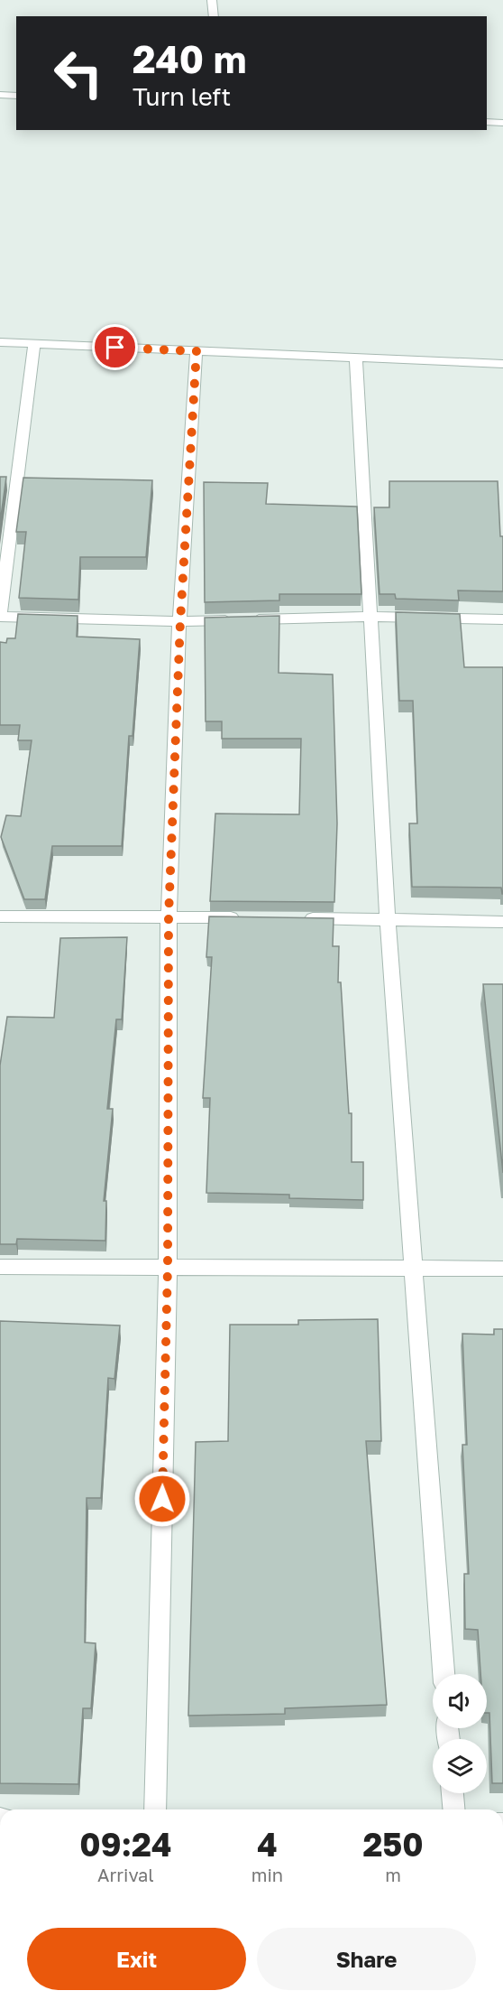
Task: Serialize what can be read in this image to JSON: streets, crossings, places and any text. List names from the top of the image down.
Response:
{
  "page": {
    "turn": ["240 m", "Turn left"],
    "eta": [
      "09:24",
      "Arrival",
      "4",
      "min",
      "250",
      "m"
    ],
    "buttons": ["Exit", "Share"]
  }
}
